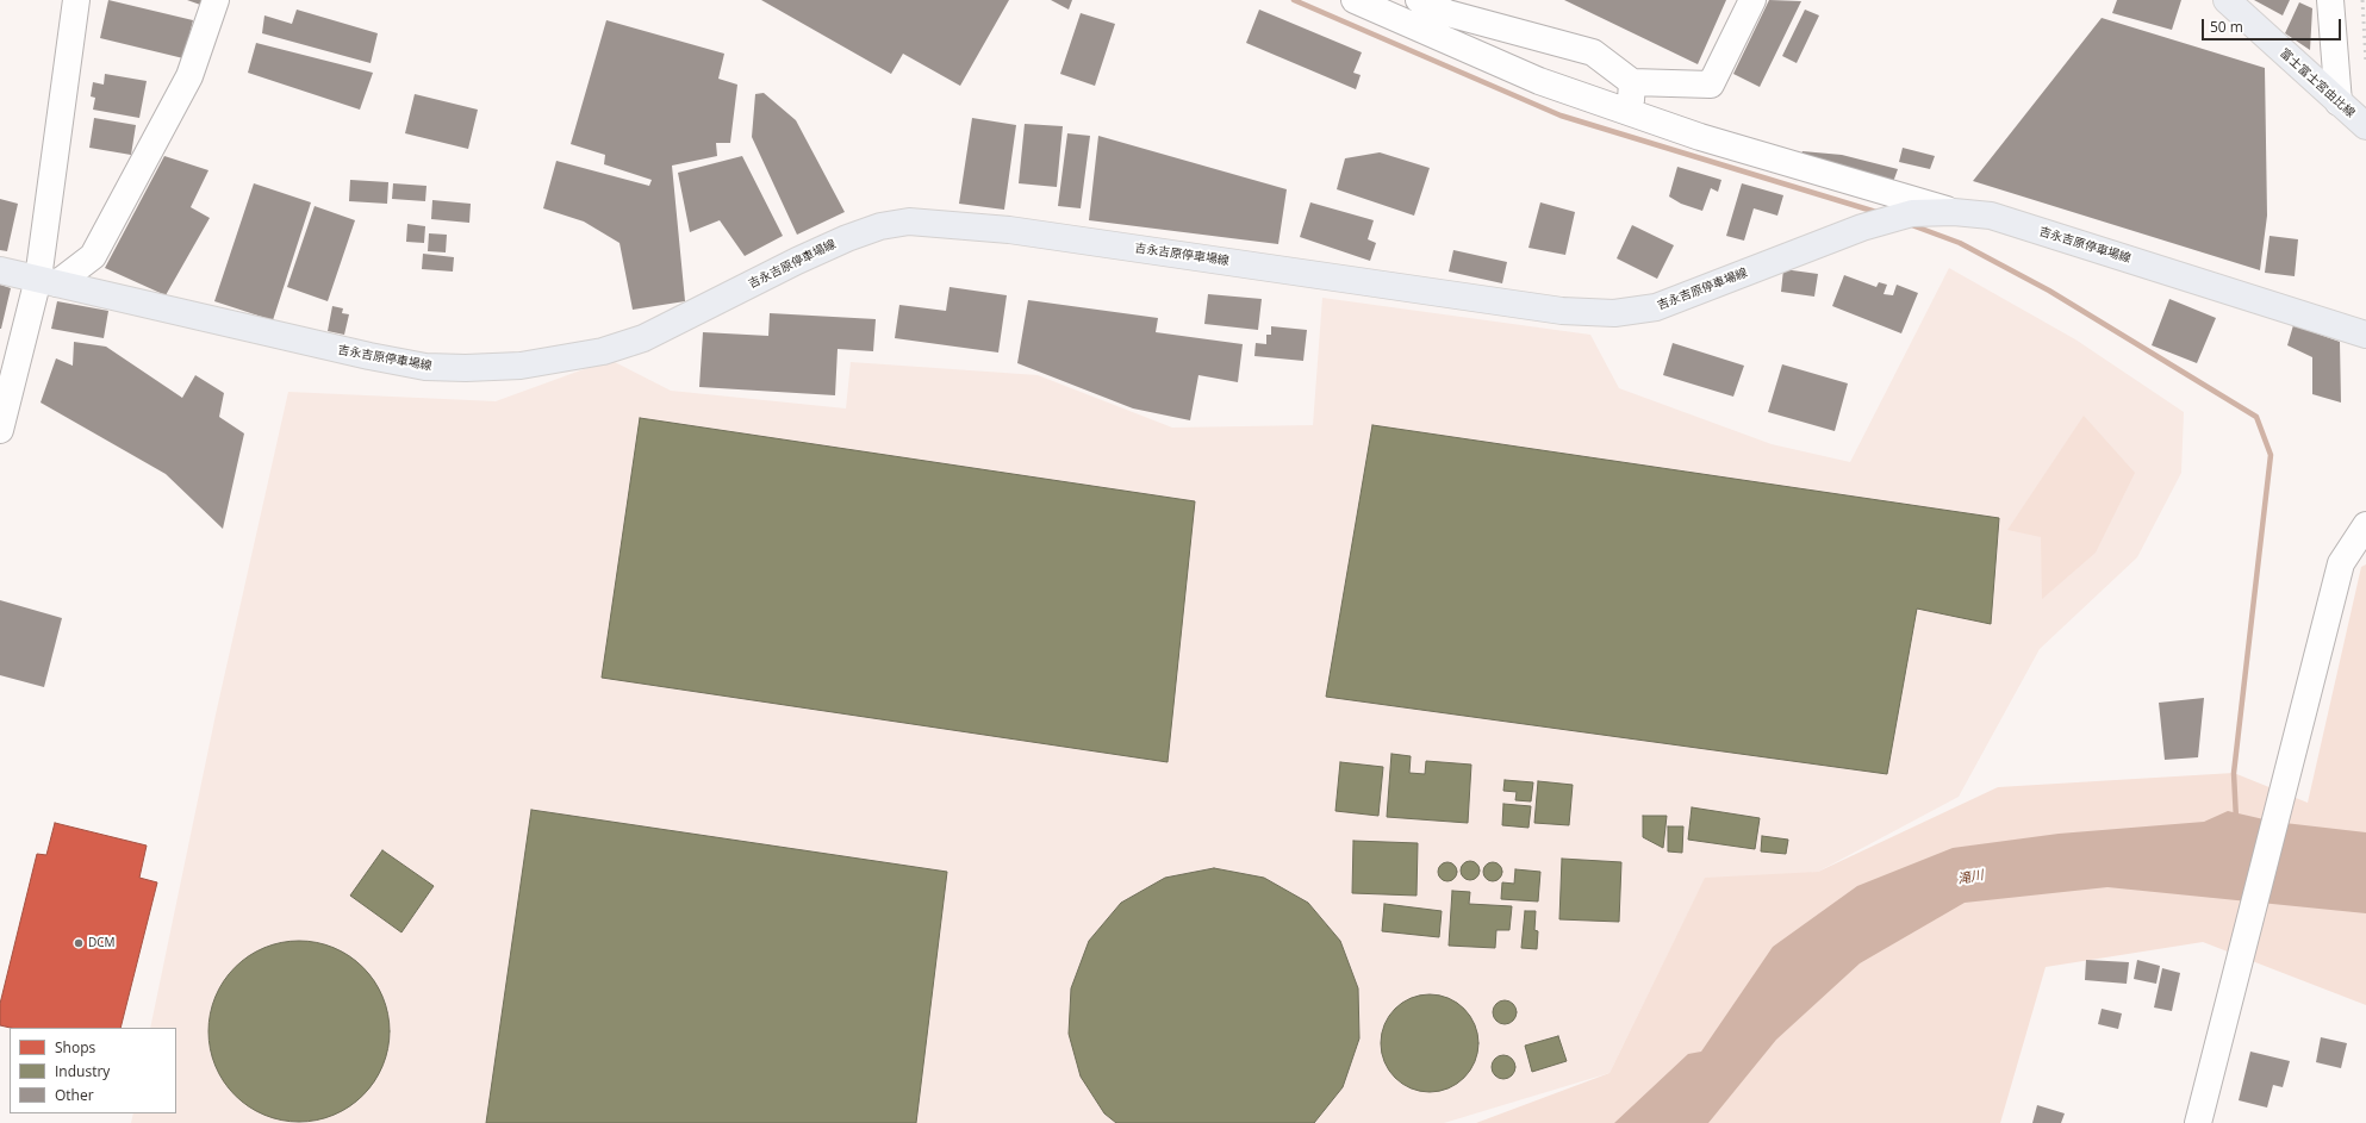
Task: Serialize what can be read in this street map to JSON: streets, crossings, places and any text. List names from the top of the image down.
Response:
{
  "streets": {
    "main road": ["富士富士宮由比線", "吉永吉原停車場線"]
  },
  "water": ["滝川"],
  "places": ["DCM"],
  "legend": ["Shops", "Industry", "Other"],
  "scale_bar": "50 m"
}
